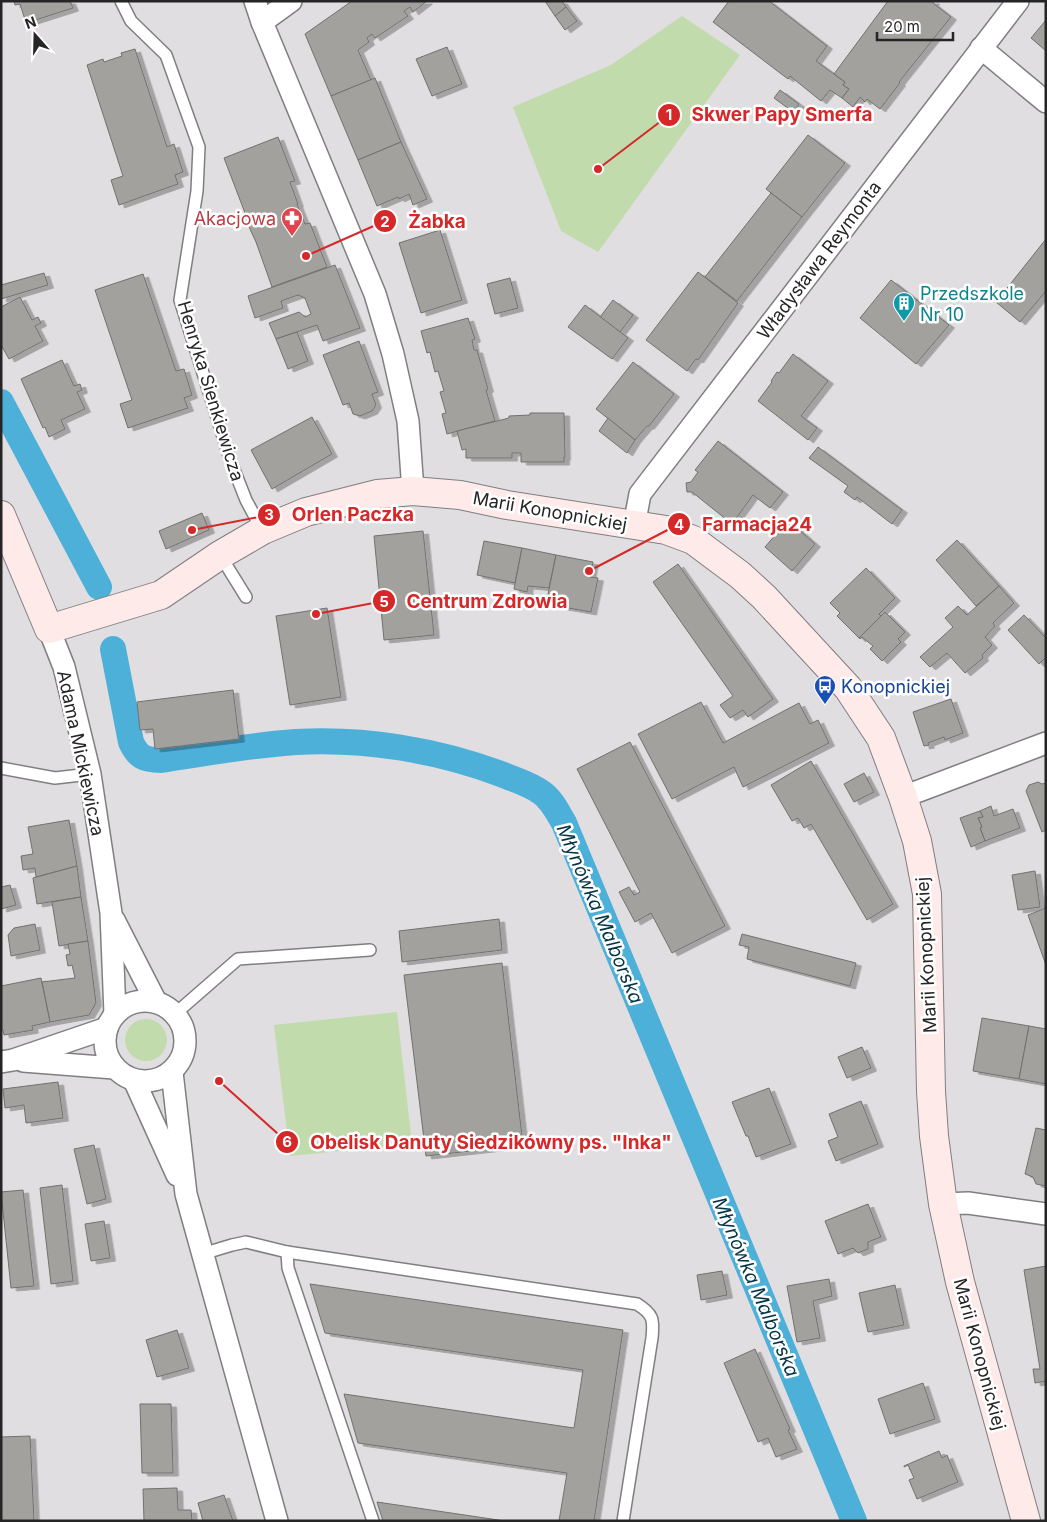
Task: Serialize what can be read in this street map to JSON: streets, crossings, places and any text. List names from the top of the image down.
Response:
{
  "streets": {
    "street": ["Władysława Reymonta", "Marii Konopnickiej", "Adama Mickiewicza"],
    "lane": ["Henryka Sienkiewicza"]
  },
  "crossings": [
    ["Władysława Reymonta", "Marii Konopnickiej"],
    ["Henryka Sienkiewicza", "Marii Konopnickiej"],
    ["Marii Konopnickiej", "Adama Mickiewicza"]
  ],
  "water": ["Młynówka Malborska"],
  "places": {
    "other": [
      "Skwer Papy Smerfa",
      "Żabka",
      "Orlen Paczka",
      "Farmacja24",
      "Centrum Zdrowia",
      "Obelisk Danuty Siedzikówny ps. \"Inka\""
    ],
    "pharmacy": ["Akacjowa"],
    "building": ["Przedszkole Nr 10"],
    "bus stop": ["Konopnickiej"]
  },
  "scale_bar": "20 m",
  "north": "top"
}
